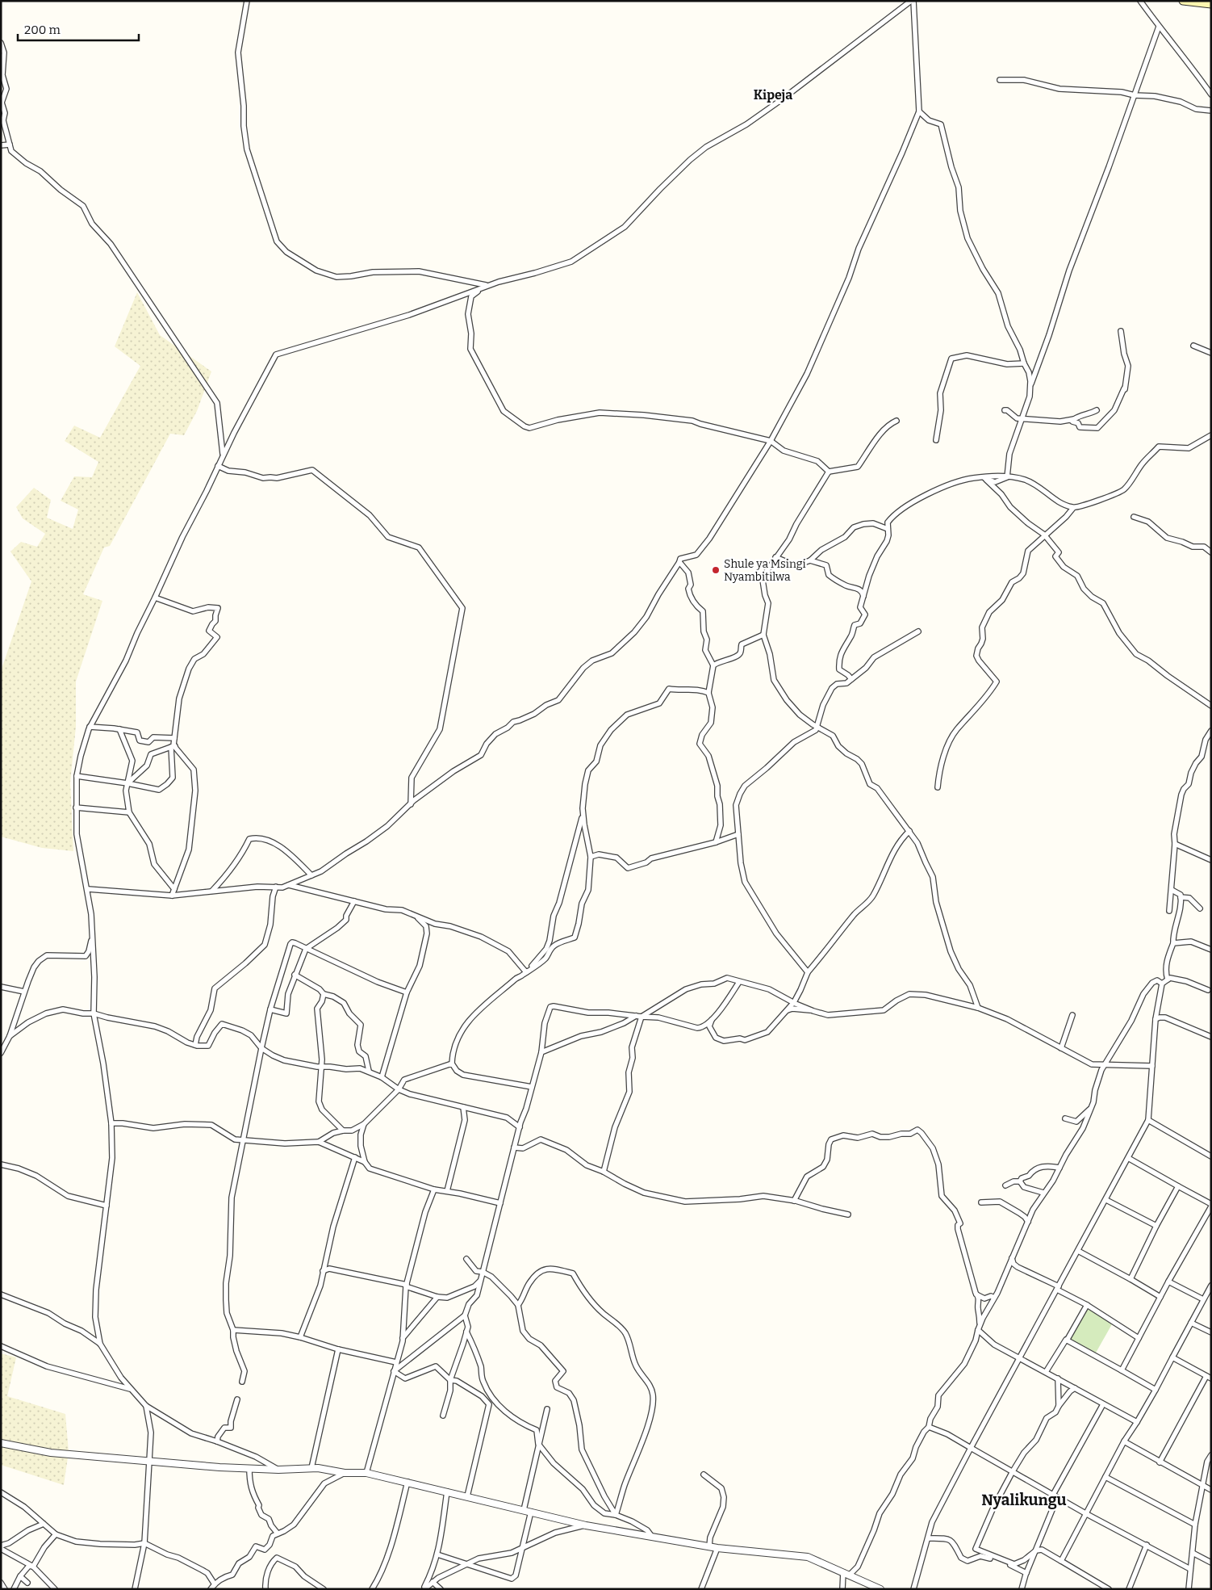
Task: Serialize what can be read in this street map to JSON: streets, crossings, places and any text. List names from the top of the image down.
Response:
{
  "districts": ["Kipeja", "Nyalikungu"],
  "places": ["Shule ya Msingi Nyambitilwa"],
  "scale_bar": "200 m"
}
